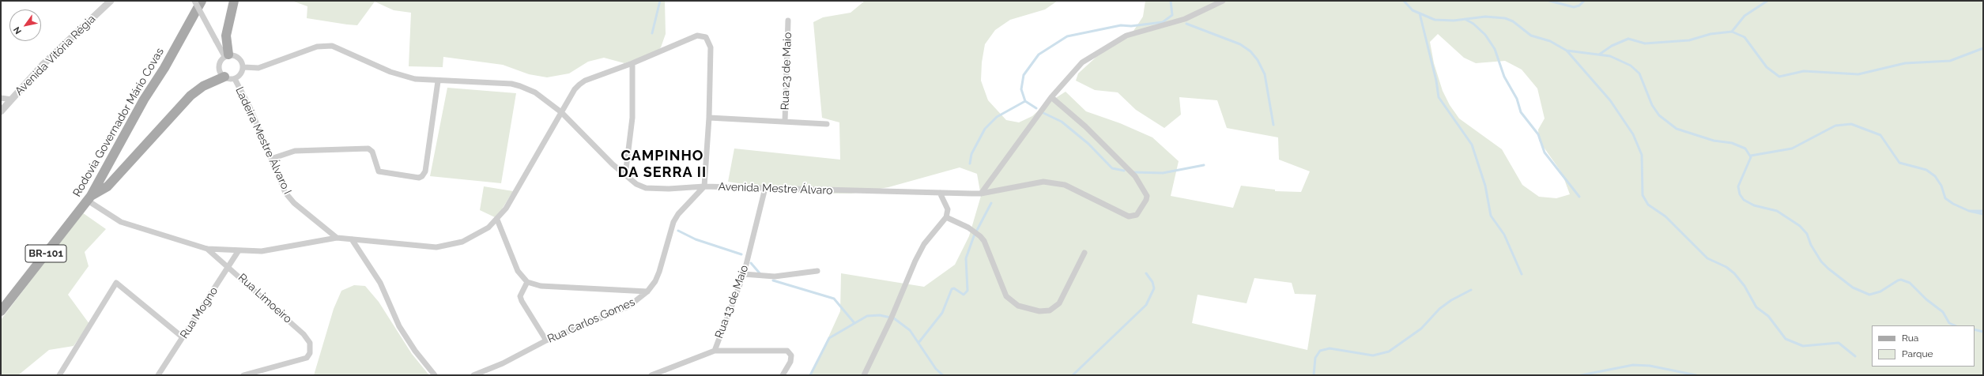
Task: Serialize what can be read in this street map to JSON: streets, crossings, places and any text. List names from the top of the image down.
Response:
{
  "streets": {
    "main road": ["Rodovia Governador Mário Covas", "BR-101"],
    "street": [
      "Avenida Vitória Régia",
      "Rua 23 de Maio",
      "Ladeira Mestre Álvaro I",
      "Avenida Mestre Álvaro",
      "Rua Limoeiro",
      "Rua 13 de Maio",
      "Rua Mogno",
      "Rua Carlos Gomes"
    ]
  },
  "crossings": [
    ["Ladeira Mestre Álvaro I", "Avenida Mestre Álvaro"],
    ["Avenida Mestre Álvaro", "Rua 13 de Maio"],
    ["Avenida Mestre Álvaro", "Rua Carlos Gomes"],
    ["Rua Limoeiro", "Rua Mogno"]
  ],
  "districts": ["CAMPINHO DA SERRA II"],
  "legend": ["Rua", "Parque"],
  "north": "bottom left"
}
